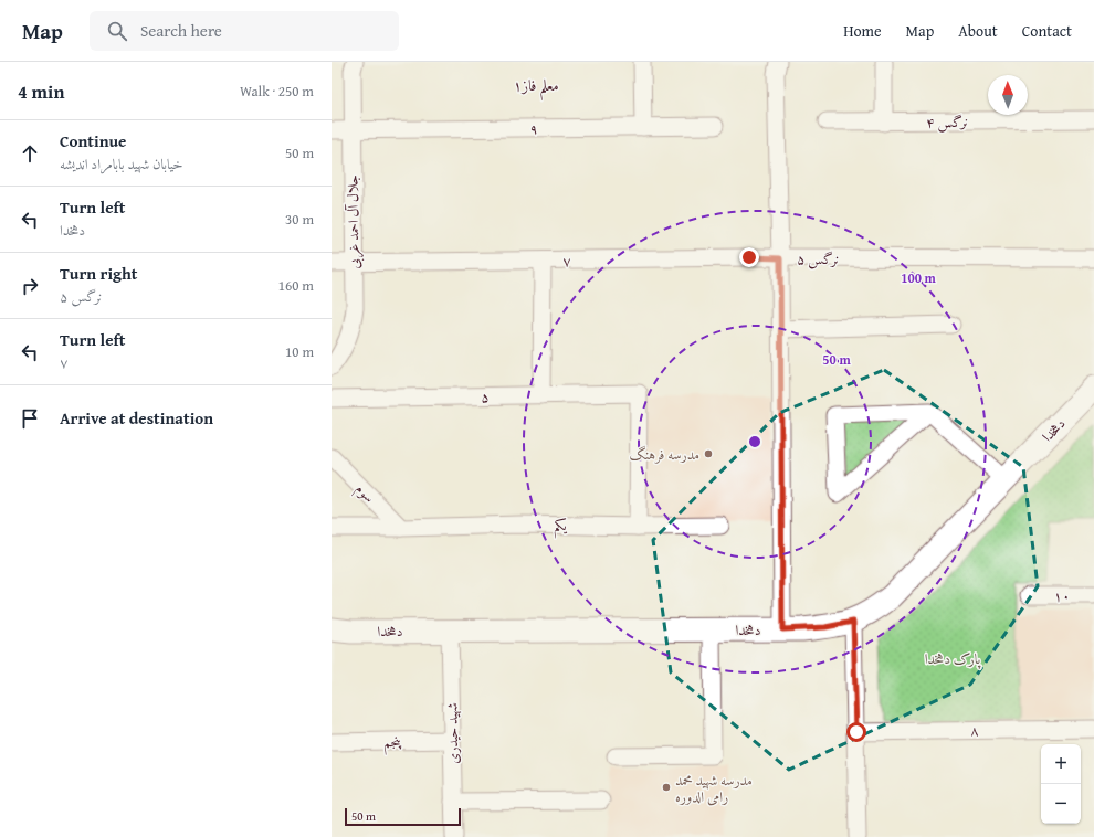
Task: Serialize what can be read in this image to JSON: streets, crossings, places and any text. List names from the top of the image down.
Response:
{
  "streets": {
    "street": [
      "نرگس ۴",
      "۹",
      "جلال آل احمد غربی",
      "نرگس ۵",
      "۷",
      "۵",
      "دهخدا",
      "سوم",
      "یکم",
      "۱۰",
      "۸",
      "شهید حیدری",
      "پنجم"
    ]
  },
  "crossings": [
    ["۹", "جلال آل احمد غربی"],
    ["جلال آل احمد غربی", "۷"],
    ["نرگس ۵", "۷"],
    ["نرگس ۵", "دهخدا"],
    ["۵", "یکم"],
    ["دهخدا", "شهید حیدری"],
    ["سوم", "یکم"],
    ["شهید حیدری", "پنجم"]
  ],
  "districts": ["معلم فاز۱"],
  "parks": ["پارک دهخدا"],
  "places": ["مدرسه فرهنگ", "مدرسه شهید محمد رامی الدوره"],
  "scale_bar": "50 m",
  "north": "top",
  "page": {
    "header": "Map",
    "search": "Search here",
    "nav": [
      "Home",
      "Map",
      "About",
      "Contact"
    ],
    "heading": ["4 min", "Walk · 250 m"],
    "list": [
      ["Continue", "خیابان شهید بابامراد اندیشه", "50 m"],
      ["Turn left", "دهخدا", "30 m"],
      ["Turn right", "نرگس ۵", "160 m"],
      ["Turn left", "۷", "10 m"],
      "Arrive at destination"
    ],
    "map_buttons": ["+", "−"],
    "scale": "50 m"
  },
  "rings": ["100 m", "50 m"]
}
